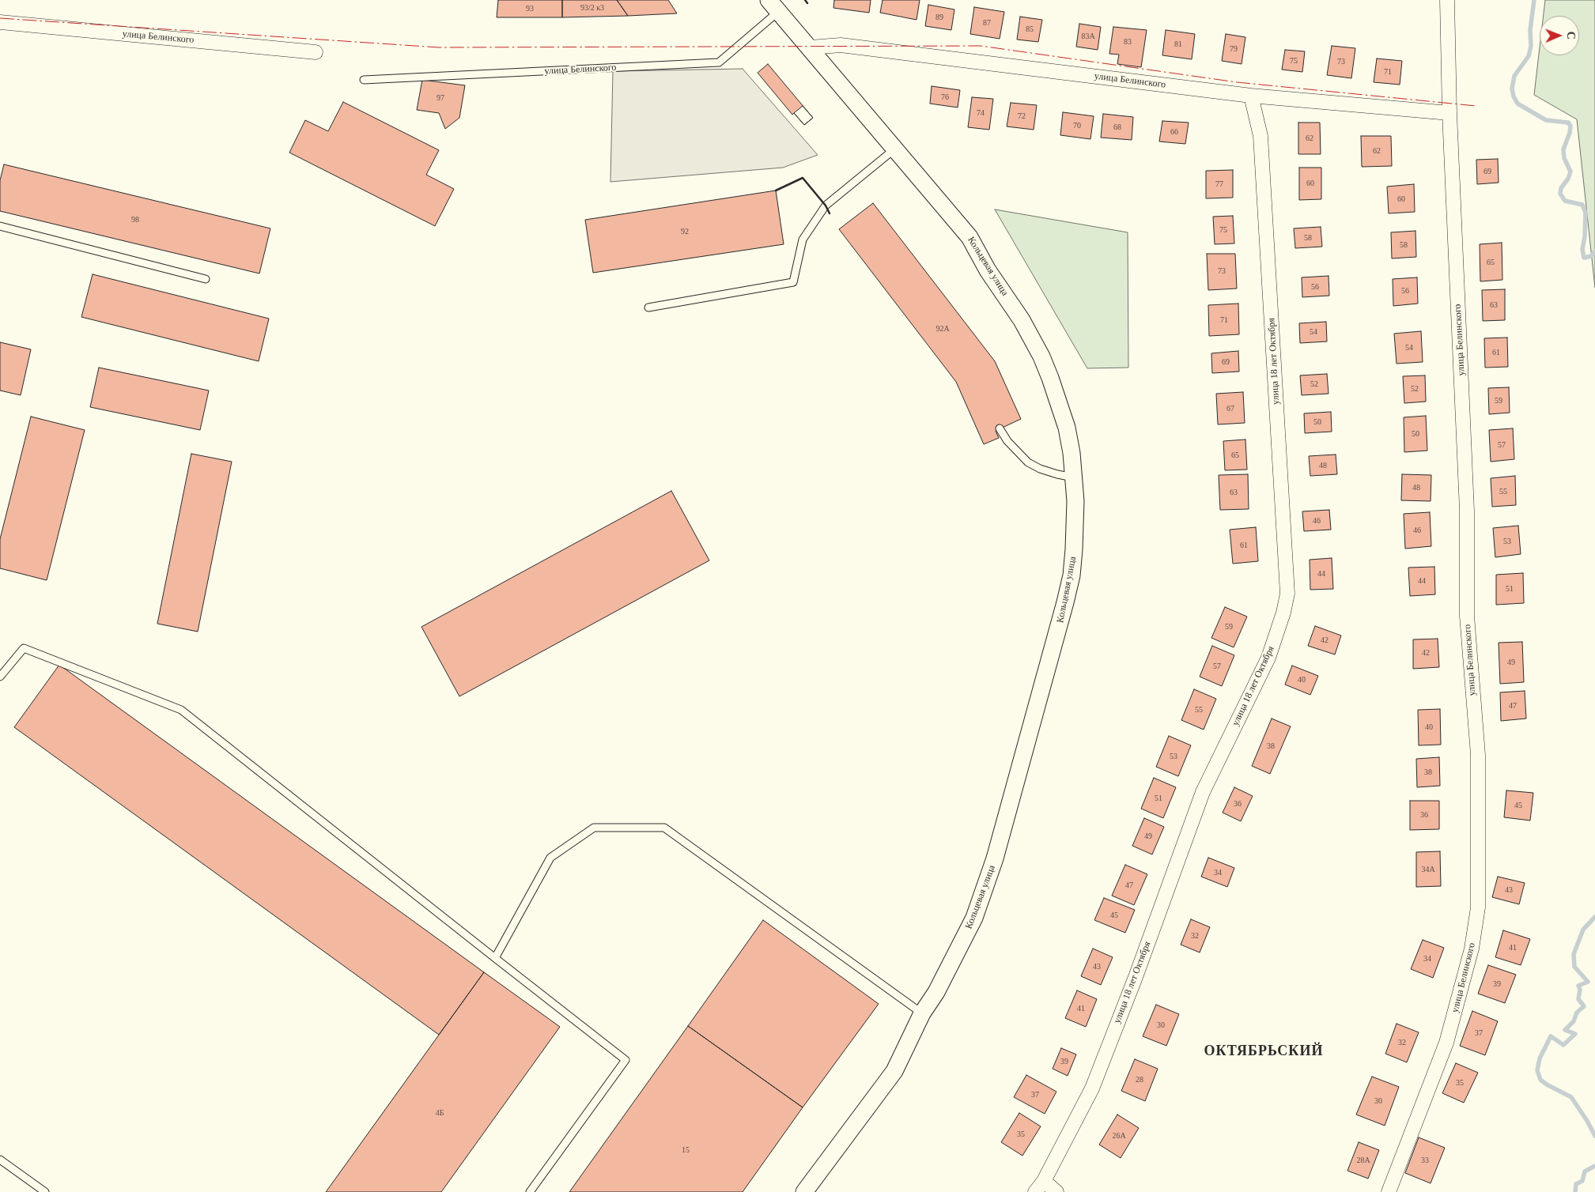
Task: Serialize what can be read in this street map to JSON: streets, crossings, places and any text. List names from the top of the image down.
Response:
{
  "streets": {
    "street": ["улица Белинского", "Кольцевая улица", "улица 18 лет Октября"]
  },
  "crossings": [
    ["улица Белинского", "Кольцевая улица"],
    ["улица Белинского", "улица 18 лет Октября"]
  ],
  "districts": ["ОКТЯБРЬСКИЙ"],
  "house_numbers": [
    "93/2 к3",
    "93",
    "89",
    "87",
    "85",
    "83А",
    "83",
    "81",
    "79",
    "75",
    "73",
    "71",
    "76",
    "97",
    "74",
    "72",
    "70",
    "68",
    "66",
    "62",
    "62",
    "69",
    "60",
    "77",
    "60",
    "98",
    "75",
    "92",
    "58",
    "58",
    "65",
    "73",
    "56",
    "56",
    "63",
    "71",
    "92А",
    "54",
    "54",
    "61",
    "69",
    "52",
    "52",
    "59",
    "67",
    "50",
    "50",
    "57",
    "65",
    "48",
    "48",
    "55",
    "63",
    "46",
    "46",
    "53",
    "61",
    "44",
    "44",
    "51",
    "59",
    "42",
    "42",
    "49",
    "57",
    "40",
    "47",
    "55",
    "40",
    "38",
    "53",
    "38",
    "51",
    "36",
    "45",
    "36",
    "49",
    "34А",
    "34",
    "47",
    "43",
    "45",
    "32",
    "41",
    "34",
    "43",
    "39",
    "41",
    "30",
    "37",
    "32",
    "39",
    "28",
    "35",
    "37",
    "30",
    "4Б",
    "35",
    "26А",
    "15",
    "28А",
    "33"
  ],
  "north": "right"
}
